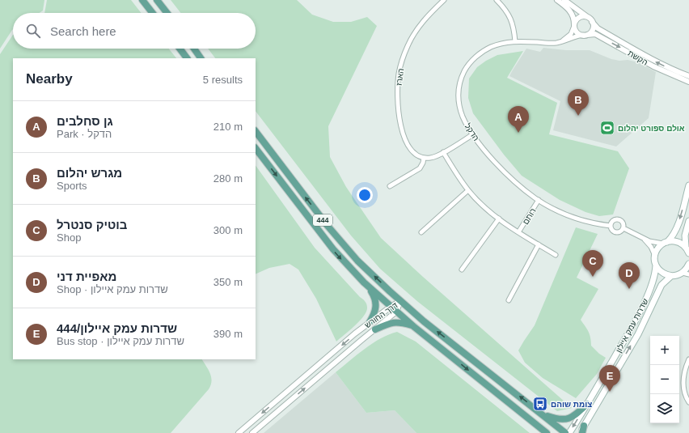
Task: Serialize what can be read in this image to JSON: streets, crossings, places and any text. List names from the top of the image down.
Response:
{
  "streets": {
    "main road": ["444", "שדרות עמק איילון"],
    "street": [
      "הקשת",
      "הארז",
      "הדקל",
      "רותם",
      "דרך החורש"
    ]
  },
  "crossings": [
    ["הקשת", "הדקל"],
    ["הדקל", "רותם"],
    ["444", "דרך החורש"]
  ],
  "places": {
    "sports": ["אולם ספורט יהלום"],
    "bus stop": ["צומת שוהם"]
  },
  "page": {
    "search": "Search here",
    "heading": ["Nearby", "5 results"],
    "pins": [
      "B",
      "A",
      "C",
      "D",
      "E"
    ],
    "list": [
      {
        "mark": "A",
        "name": "גן סחלבים",
        "note": "Park · הדקל",
        "value": "210 m"
      },
      {
        "mark": "B",
        "name": "מגרש יהלום",
        "note": "Sports",
        "value": "280 m"
      },
      {
        "mark": "C",
        "name": "בוטיק סנטרל",
        "note": "Shop",
        "value": "300 m"
      },
      {
        "mark": "D",
        "name": "מאפיית דני",
        "note": "Shop · שדרות עמק איילון",
        "value": "350 m"
      },
      {
        "mark": "E",
        "name": "444/שדרות עמק איילון",
        "note": "Bus stop · שדרות עמק איילון",
        "value": "390 m"
      }
    ],
    "map_buttons": ["+", "−"]
  }
}
